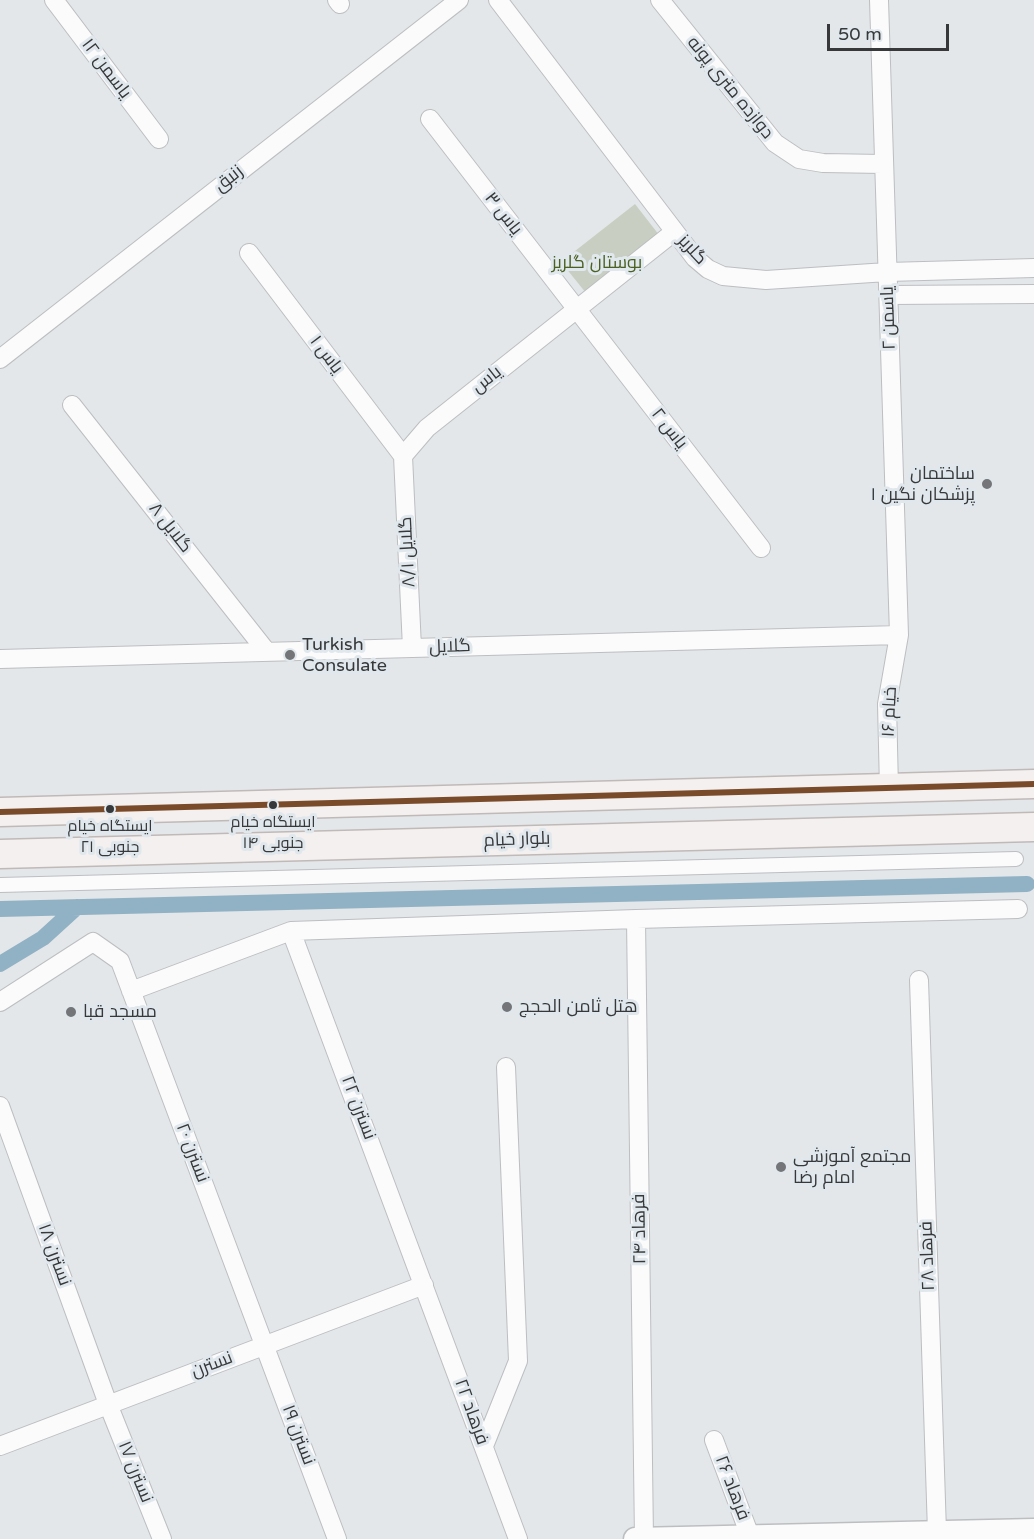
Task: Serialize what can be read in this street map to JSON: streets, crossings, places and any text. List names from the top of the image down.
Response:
{
  "streets": {
    "main road": ["بلوار خیام"],
    "street": [
      "یاسمن ۱۲",
      "دوازده متری پونه",
      "زنبق",
      "یاس ۳",
      "گلریز",
      "یاسمن ۲",
      "یاس ۱",
      "یاس",
      "یاس ۲",
      "گلایل ۸",
      "گلایل ۸/۱",
      "گلایل",
      "خیام ۱۶",
      "نسترن ۲۲",
      "نسترن ۲۰",
      "فرهاد ۲۴",
      "نسترن ۱۸",
      "فرهاد ۲۸",
      "نسترن",
      "فرهاد ۲۲",
      "نسترن ۱۹",
      "نسترن ۱۷",
      "فرهاد ۲۶"
    ]
  },
  "crossings": [
    ["دوازده متری پونه", "یاسمن ۲"],
    ["یاس ۳", "یاس"],
    ["یاس ۳", "یاس ۲"],
    ["گلریز", "یاسمن ۲"],
    ["گلریز", "یاس"],
    ["یاسمن ۲", "گلایل"],
    ["یاسمن ۲", "خیام ۱۶"],
    ["یاس ۱", "یاس"],
    ["یاس ۱", "گلایل ۸/۱"],
    ["یاس", "یاس ۲"],
    ["یاس", "گلایل ۸/۱"],
    ["گلایل ۸", "گلایل"],
    ["گلایل ۸/۱", "گلایل"],
    ["گلایل", "خیام ۱۶"],
    ["نسترن ۲۲", "نسترن"],
    ["نسترن ۲۲", "فرهاد ۲۲"],
    ["نسترن ۲۰", "نسترن"],
    ["نسترن ۲۰", "نسترن ۱۹"],
    ["نسترن ۱۸", "نسترن"],
    ["نسترن ۱۸", "نسترن ۱۷"],
    ["نسترن", "فرهاد ۲۲"],
    ["نسترن", "نسترن ۱۹"],
    ["نسترن", "نسترن ۱۷"]
  ],
  "parks": ["بوستان گلریز"],
  "places": [
    "ساختمان پزشکان نگین ۱",
    "Turkish Consulate",
    "ایستگاه خیام جنوبی ۱۴",
    "ایستگاه خیام جنوبی ۲۱",
    "هتل ثامن الحجج",
    "مسجد قبا",
    "مجتمع آموزشی امام رضا"
  ],
  "scale_bar": "50 m"
}
